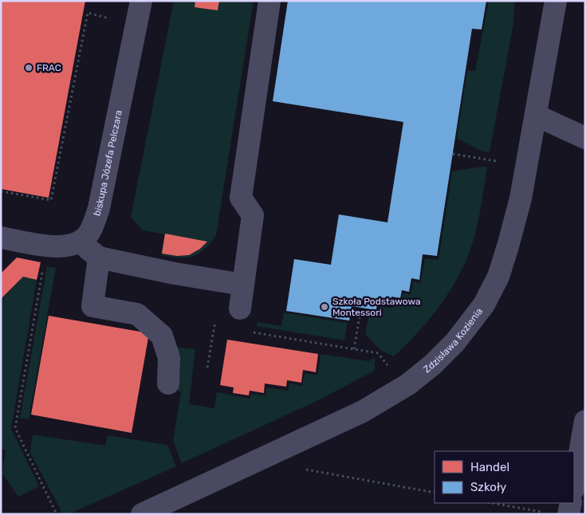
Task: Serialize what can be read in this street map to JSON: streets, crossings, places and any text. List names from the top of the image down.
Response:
{
  "streets": {
    "street": ["biskupa Józefa Pelczara", "Zdzisława Kozienia"]
  },
  "places": ["FRAC", "Szkoła Podstawowa Montessori"],
  "legend": ["Handel", "Szkoły"]
}
